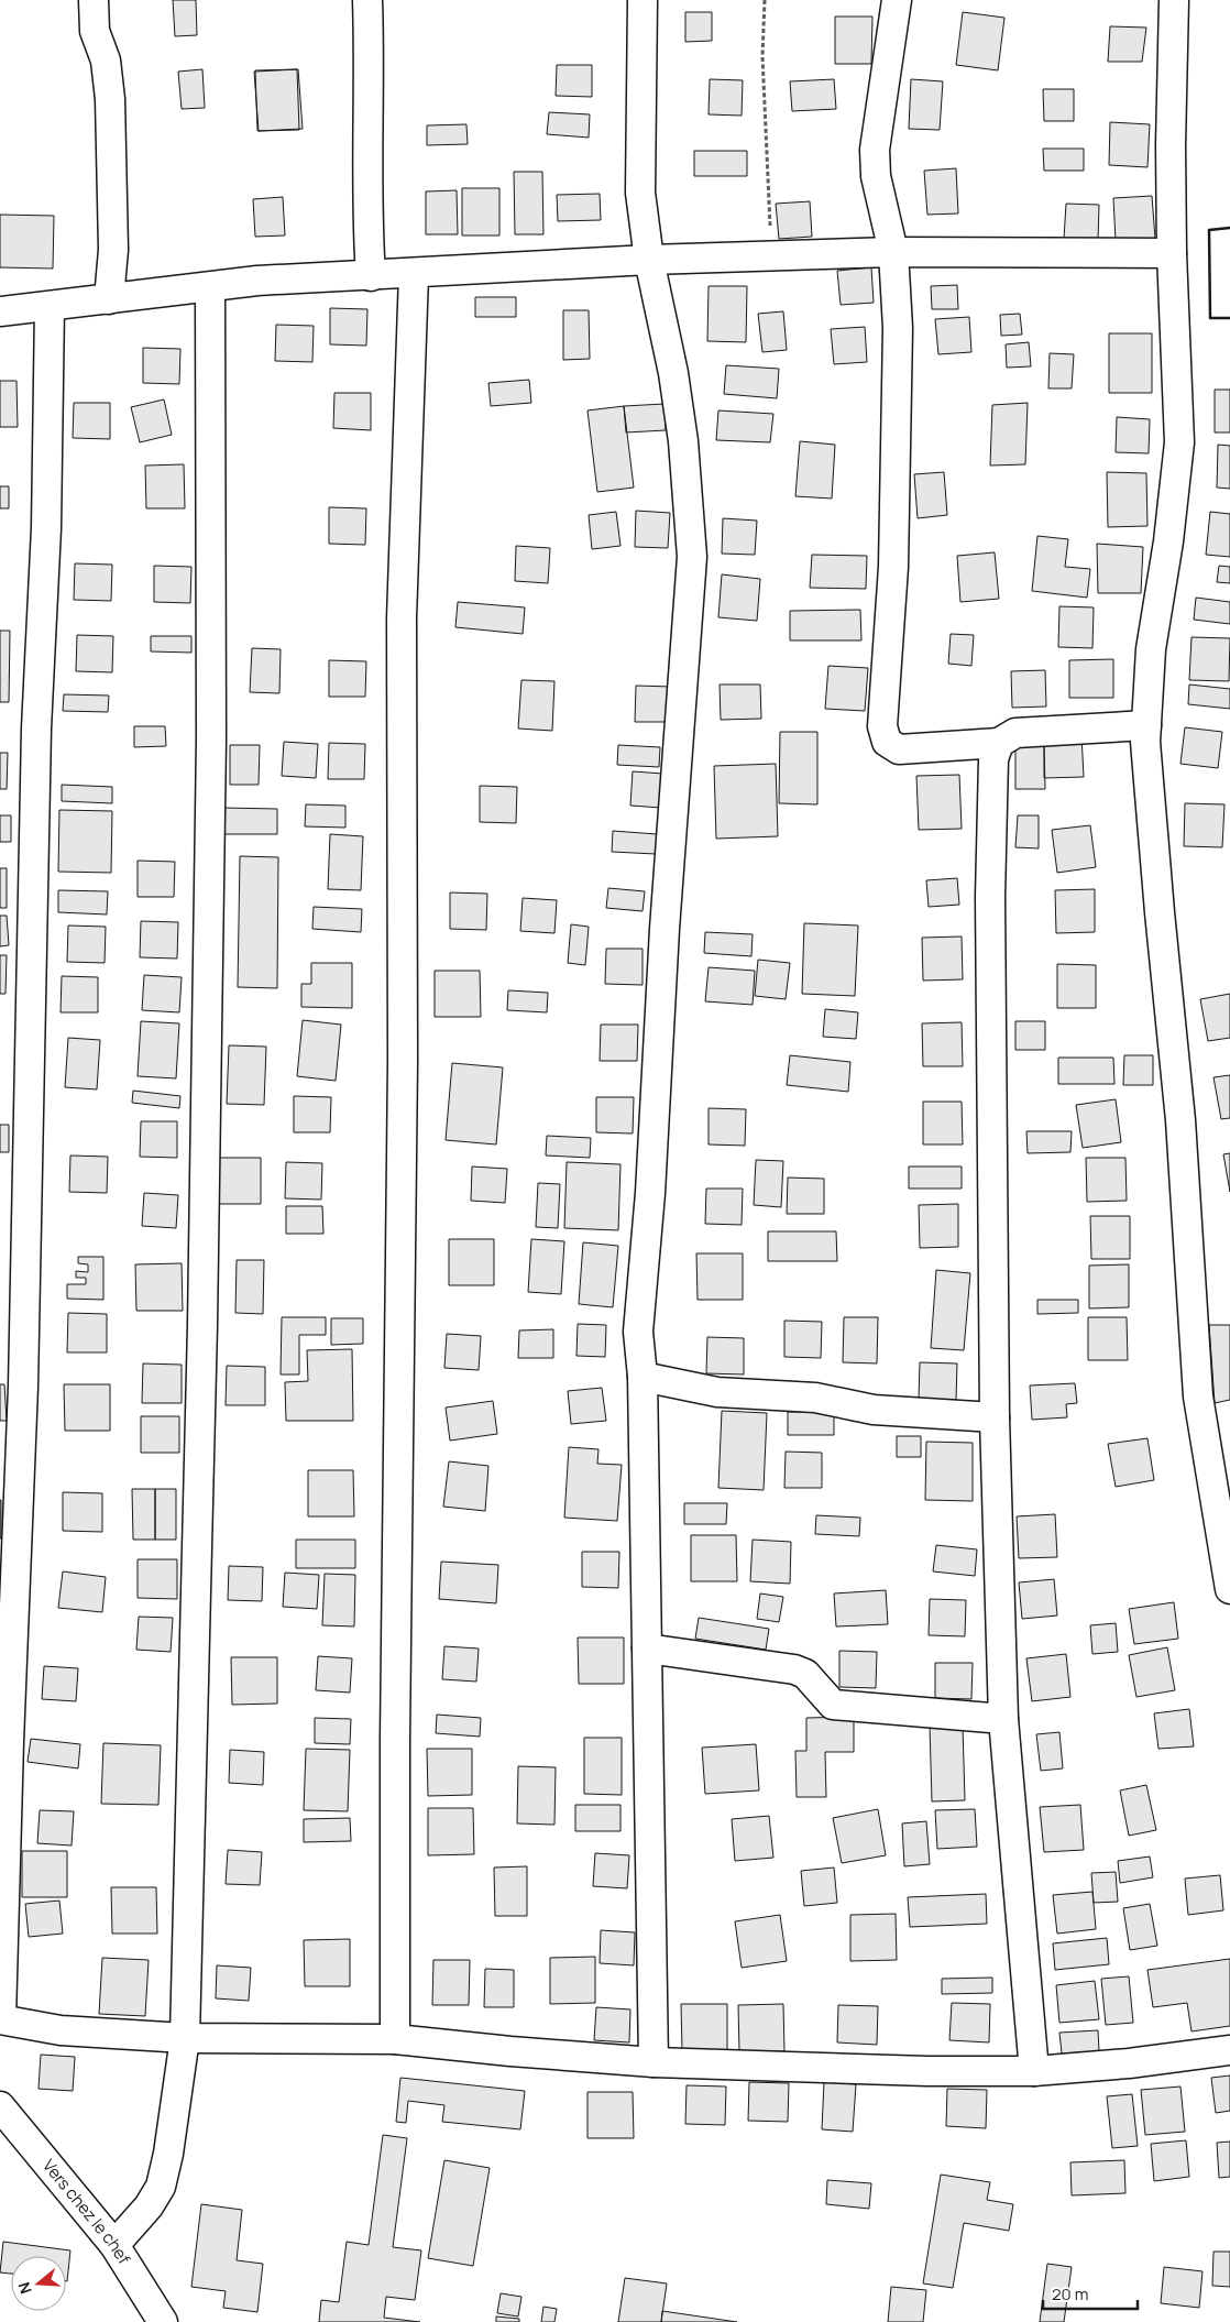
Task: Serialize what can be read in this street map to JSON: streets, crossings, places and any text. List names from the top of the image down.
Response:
{
  "streets": {
    "street": ["Vers chez le chef"]
  },
  "scale_bar": "20 m",
  "north": "left"
}
